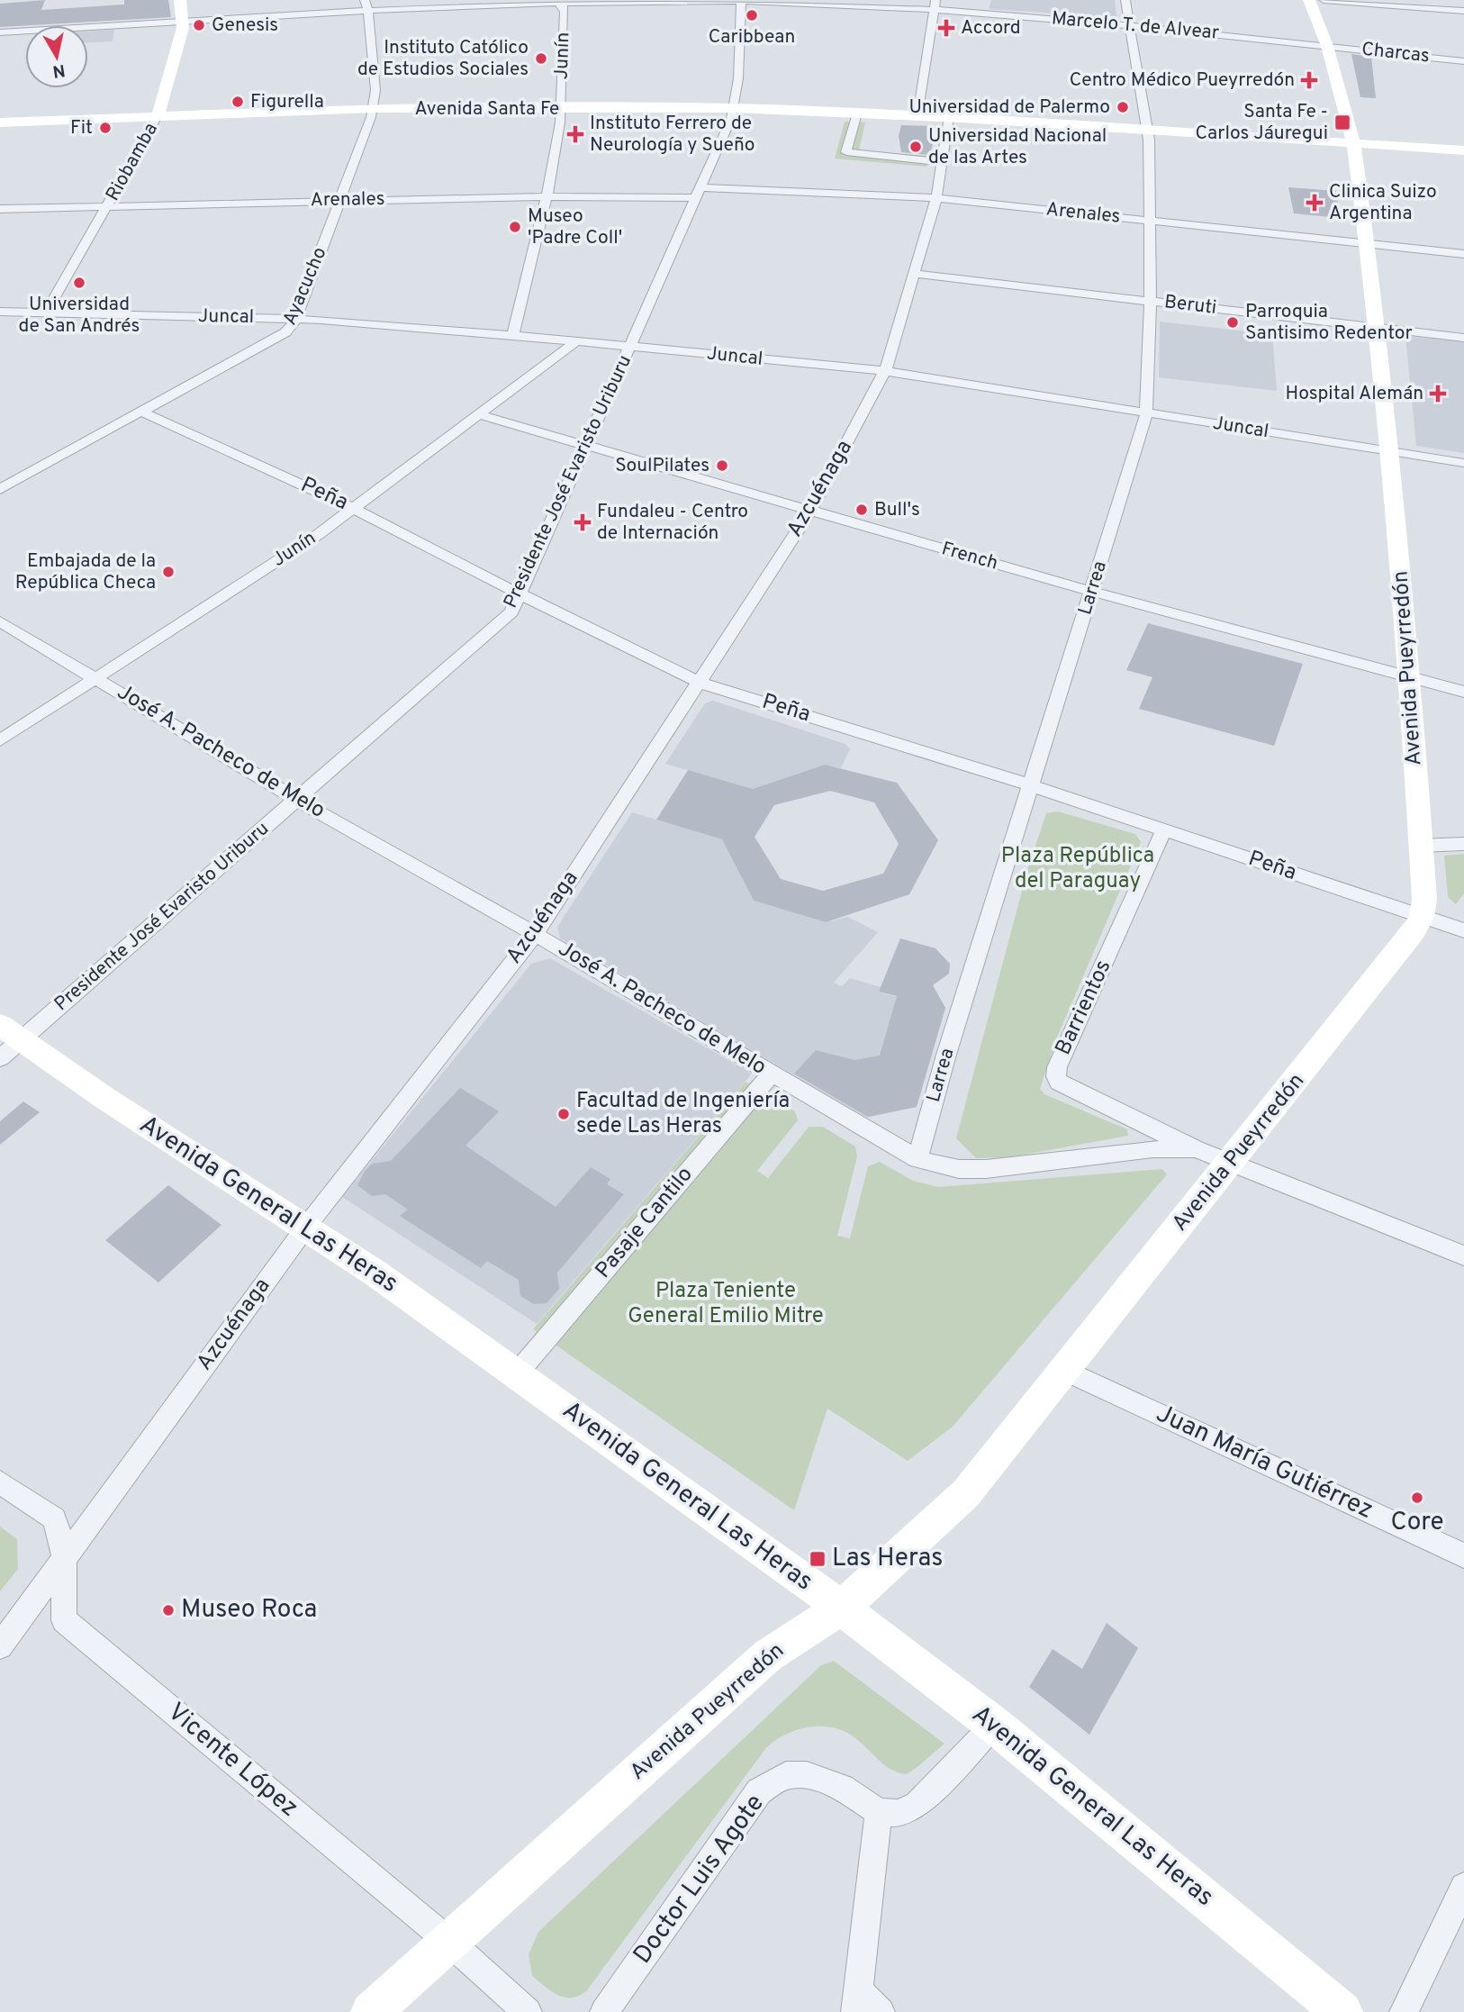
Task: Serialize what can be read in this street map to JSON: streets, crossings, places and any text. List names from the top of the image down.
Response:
{
  "streets": {
    "main road": [
      "Avenida Santa Fe",
      "Riobamba",
      "Avenida Pueyrredón",
      "Avenida General Las Heras"
    ],
    "street": [
      "Marcelo T. de Alvear",
      "Charcas",
      "Junín",
      "Arenales",
      "Ayacucho",
      "Beruti",
      "Juncal",
      "Presidente José Evaristo Uriburu",
      "Azcuénaga",
      "Peña",
      "French",
      "Larrea",
      "José A. Pacheco de Melo",
      "Barrientos",
      "Pasaje Cantilo",
      "Juan María Gutiérrez",
      "Vicente López",
      "Doctor Luis Agote"
    ]
  },
  "crossings": [
    ["Marcelo T. de Alvear", "Charcas"],
    ["Marcelo T. de Alvear", "Junín"],
    ["Marcelo T. de Alvear", "Riobamba"],
    ["Marcelo T. de Alvear", "Ayacucho"],
    ["Marcelo T. de Alvear", "Presidente José Evaristo Uriburu"],
    ["Marcelo T. de Alvear", "Larrea"],
    ["Marcelo T. de Alvear", "Avenida Pueyrredón"],
    ["Charcas", "Avenida Pueyrredón"],
    ["Junín", "Avenida Santa Fe"],
    ["Junín", "Arenales"],
    ["Junín", "Juncal"],
    ["Junín", "Peña"],
    ["Junín", "French"],
    ["Junín", "José A. Pacheco de Melo"],
    ["Avenida Santa Fe", "Riobamba"],
    ["Avenida Santa Fe", "Ayacucho"],
    ["Avenida Santa Fe", "Presidente José Evaristo Uriburu"],
    ["Avenida Santa Fe", "Azcuénaga"],
    ["Avenida Santa Fe", "Larrea"],
    ["Avenida Santa Fe", "Avenida Pueyrredón"],
    ["Riobamba", "Arenales"],
    ["Riobamba", "Juncal"],
    ["Arenales", "Ayacucho"],
    ["Arenales", "Presidente José Evaristo Uriburu"],
    ["Arenales", "Azcuénaga"],
    ["Arenales", "Larrea"],
    ["Arenales", "Avenida Pueyrredón"],
    ["Ayacucho", "Juncal"],
    ["Ayacucho", "Peña"],
    ["Beruti", "Azcuénaga"],
    ["Beruti", "Larrea"],
    ["Beruti", "Avenida Pueyrredón"],
    ["Juncal", "Presidente José Evaristo Uriburu"],
    ["Juncal", "Azcuénaga"],
    ["Juncal", "Larrea"],
    ["Juncal", "Avenida Pueyrredón"],
    ["Presidente José Evaristo Uriburu", "Peña"],
    ["Presidente José Evaristo Uriburu", "French"],
    ["Presidente José Evaristo Uriburu", "José A. Pacheco de Melo"],
    ["Presidente José Evaristo Uriburu", "Avenida General Las Heras"],
    ["Azcuénaga", "Peña"],
    ["Azcuénaga", "French"],
    ["Azcuénaga", "José A. Pacheco de Melo"],
    ["Azcuénaga", "Avenida General Las Heras"],
    ["Azcuénaga", "Vicente López"],
    ["Peña", "Larrea"],
    ["Peña", "Avenida Pueyrredón"],
    ["Peña", "Barrientos"],
    ["French", "Larrea"],
    ["French", "Avenida Pueyrredón"],
    ["Larrea", "José A. Pacheco de Melo"],
    ["Avenida Pueyrredón", "Barrientos"],
    ["Avenida Pueyrredón", "Avenida General Las Heras"],
    ["Avenida Pueyrredón", "Juan María Gutiérrez"],
    ["Avenida Pueyrredón", "Vicente López"],
    ["José A. Pacheco de Melo", "Barrientos"],
    ["José A. Pacheco de Melo", "Pasaje Cantilo"],
    ["Avenida General Las Heras", "Pasaje Cantilo"]
  ],
  "parks": ["Plaza República del Paraguay", "Plaza Teniente General Emilio Mitre"],
  "places": {
    "other": [
      "Caribbean",
      "Genesis",
      "Instituto Católico de Estudios Sociales",
      "Figurella",
      "Universidad de Palermo",
      "Fit",
      "Universidad Nacional de las Artes",
      "Museo 'Padre Coll'",
      "Universidad de San Andrés",
      "Parroquia Santisimo Redentor",
      "SoulPilates",
      "Bull's",
      "Embajada de la República Checa",
      "Facultad de Ingeniería sede Las Heras",
      "Core",
      "Museo Roca"
    ],
    "health": [
      "Accord",
      "Centro Médico Pueyrredón",
      "Instituto Ferrero de Neurología y Sueño",
      "Clinica Suizo Argentina",
      "Hospital Alemán",
      "Fundaleu - Centro de Internación"
    ],
    "transit": ["Santa Fe - Carlos Jáuregui", "Las Heras"]
  },
  "north": "bottom"
}
